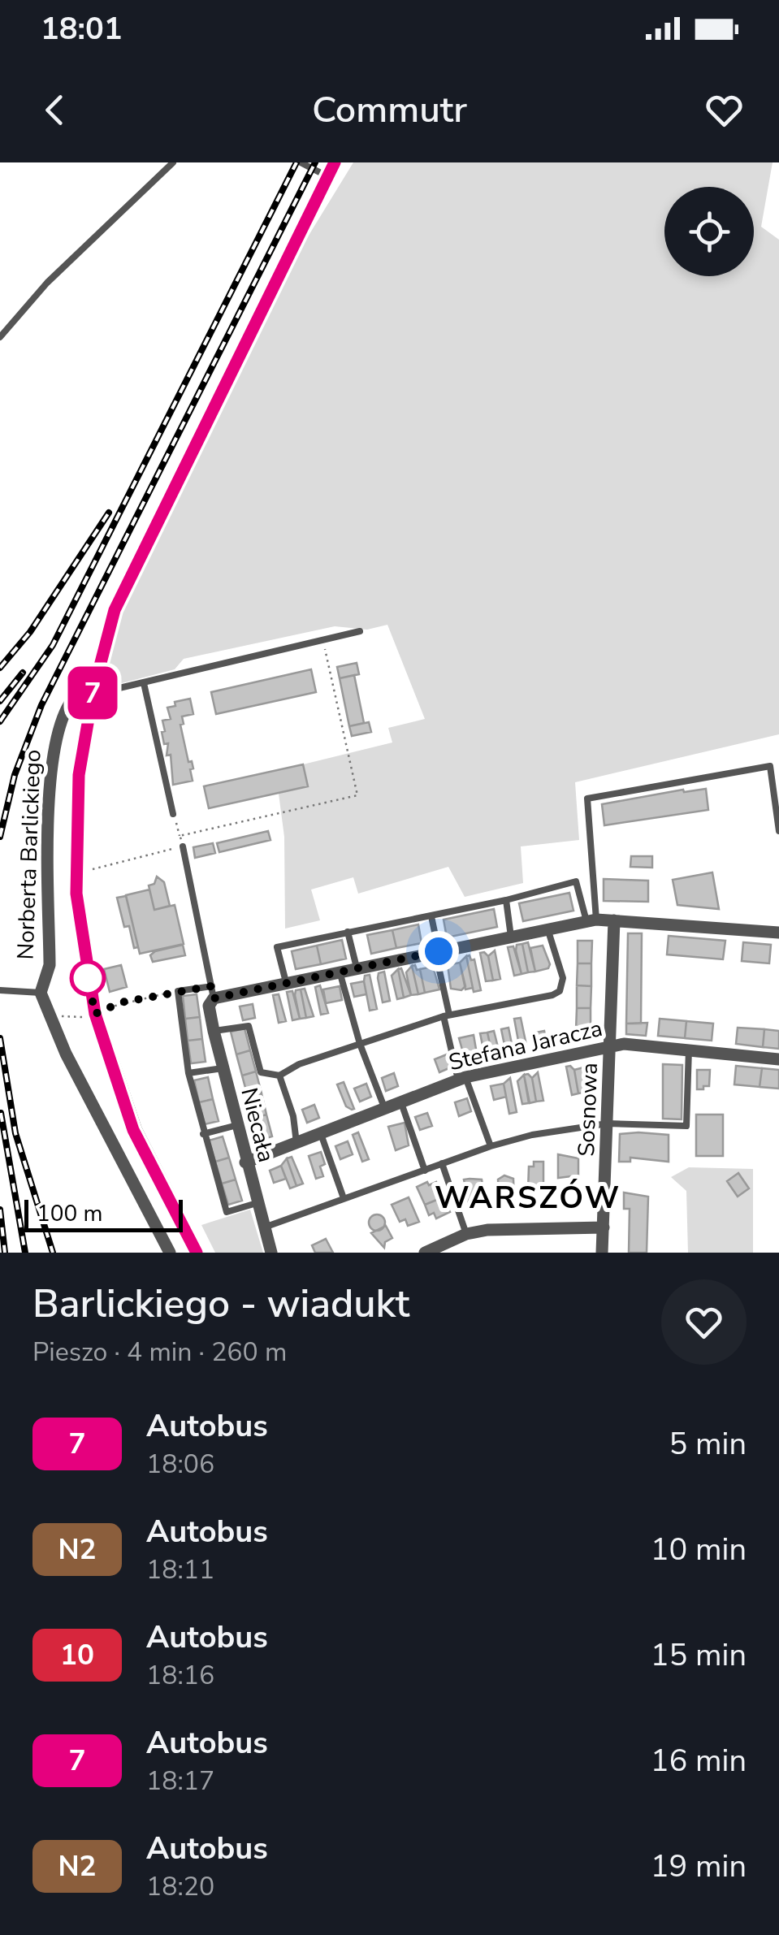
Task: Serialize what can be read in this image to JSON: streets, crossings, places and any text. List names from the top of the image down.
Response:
{
  "streets": {
    "street": [
      "Norberta Barlickiego",
      "Stefana Jaracza",
      "Sosnowa",
      "Niecała"
    ]
  },
  "crossings": [
    ["Stefana Jaracza", "Sosnowa"],
    ["Stefana Jaracza", "Niecała"]
  ],
  "districts": ["WARSZÓW"],
  "lines": ["bus line 7"],
  "scale_bar": "100 m",
  "page": {
    "status": "18:01",
    "header": "Commutr",
    "on_map": "7",
    "scale": "100 m",
    "heading": ["Barlickiego - wiadukt", "Pieszo · 4 min · 260 m"],
    "list": [
      {
        "mark": "7",
        "name": "Autobus",
        "note": "18:06",
        "value": "5 min"
      },
      {
        "mark": "N2",
        "name": "Autobus",
        "note": "18:11",
        "value": "10 min"
      },
      {
        "mark": "10",
        "name": "Autobus",
        "note": "18:16",
        "value": "15 min"
      },
      {
        "mark": "7",
        "name": "Autobus",
        "note": "18:17",
        "value": "16 min"
      },
      {
        "mark": "N2",
        "name": "Autobus",
        "note": "18:20",
        "value": "19 min"
      }
    ]
  }
}
